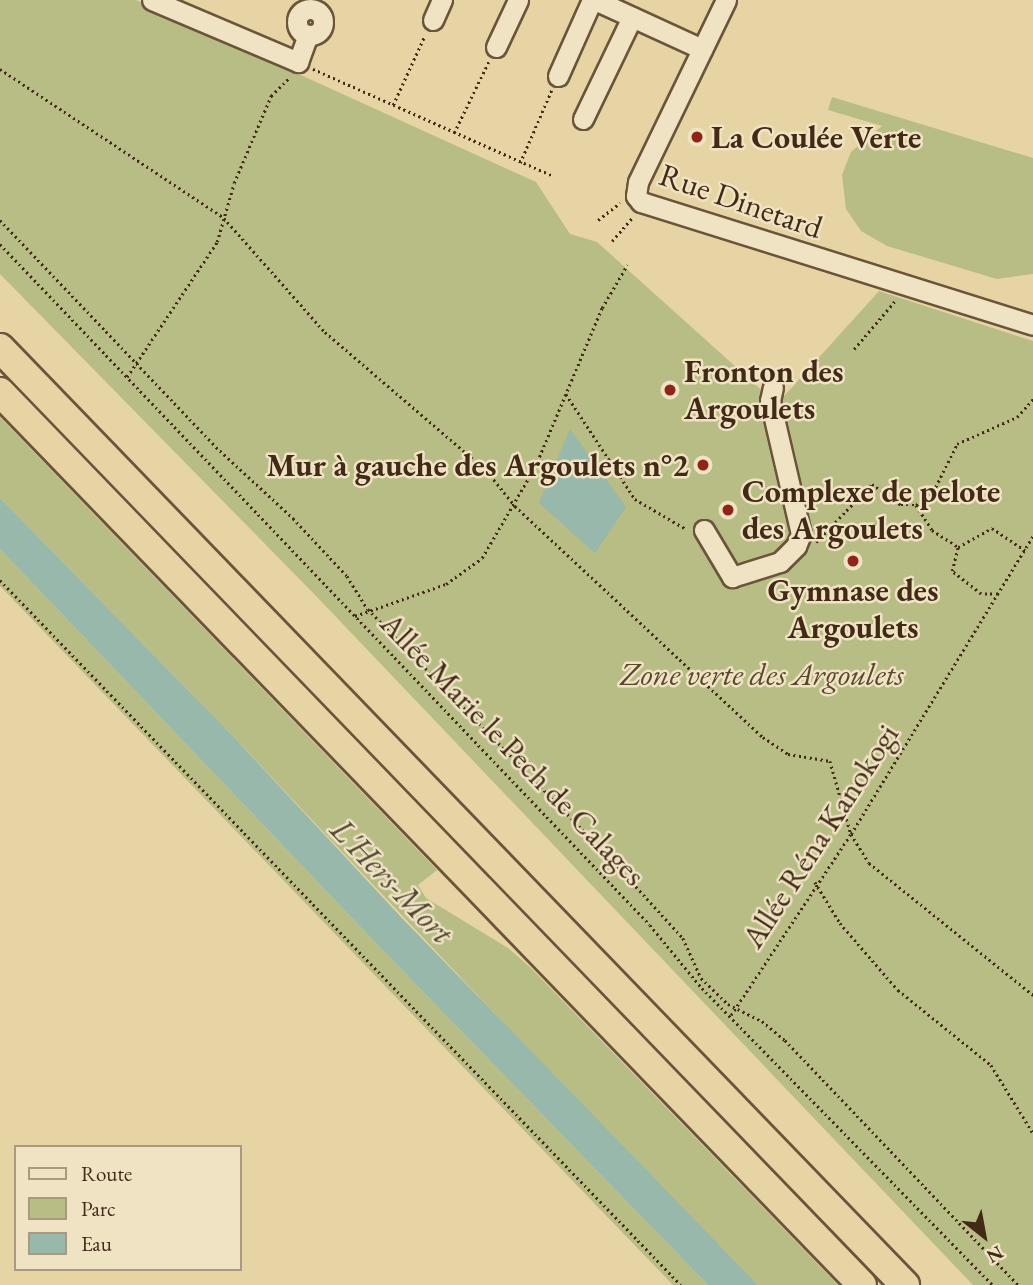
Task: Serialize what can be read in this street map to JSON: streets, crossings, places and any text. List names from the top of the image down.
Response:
{
  "streets": {
    "street": ["Rue Dinetard"],
    "path": ["Allée Marie le Pech de Calages", "Allée Réna Kanokogi"]
  },
  "crossings": [
    ["Allée Marie le Pech de Calages", "Allée Réna Kanokogi"]
  ],
  "water": ["L'Hers-Mort"],
  "parks": ["Zone verte des Argoulets"],
  "places": [
    "La Coulée Verte",
    "Fronton des Argoulets",
    "Mur à gauche des Argoulets n°2",
    "Complexe de pelote des Argoulets",
    "Gymnase des Argoulets"
  ],
  "legend": ["Route", "Parc", "Eau"],
  "north": "bottom right"
}
